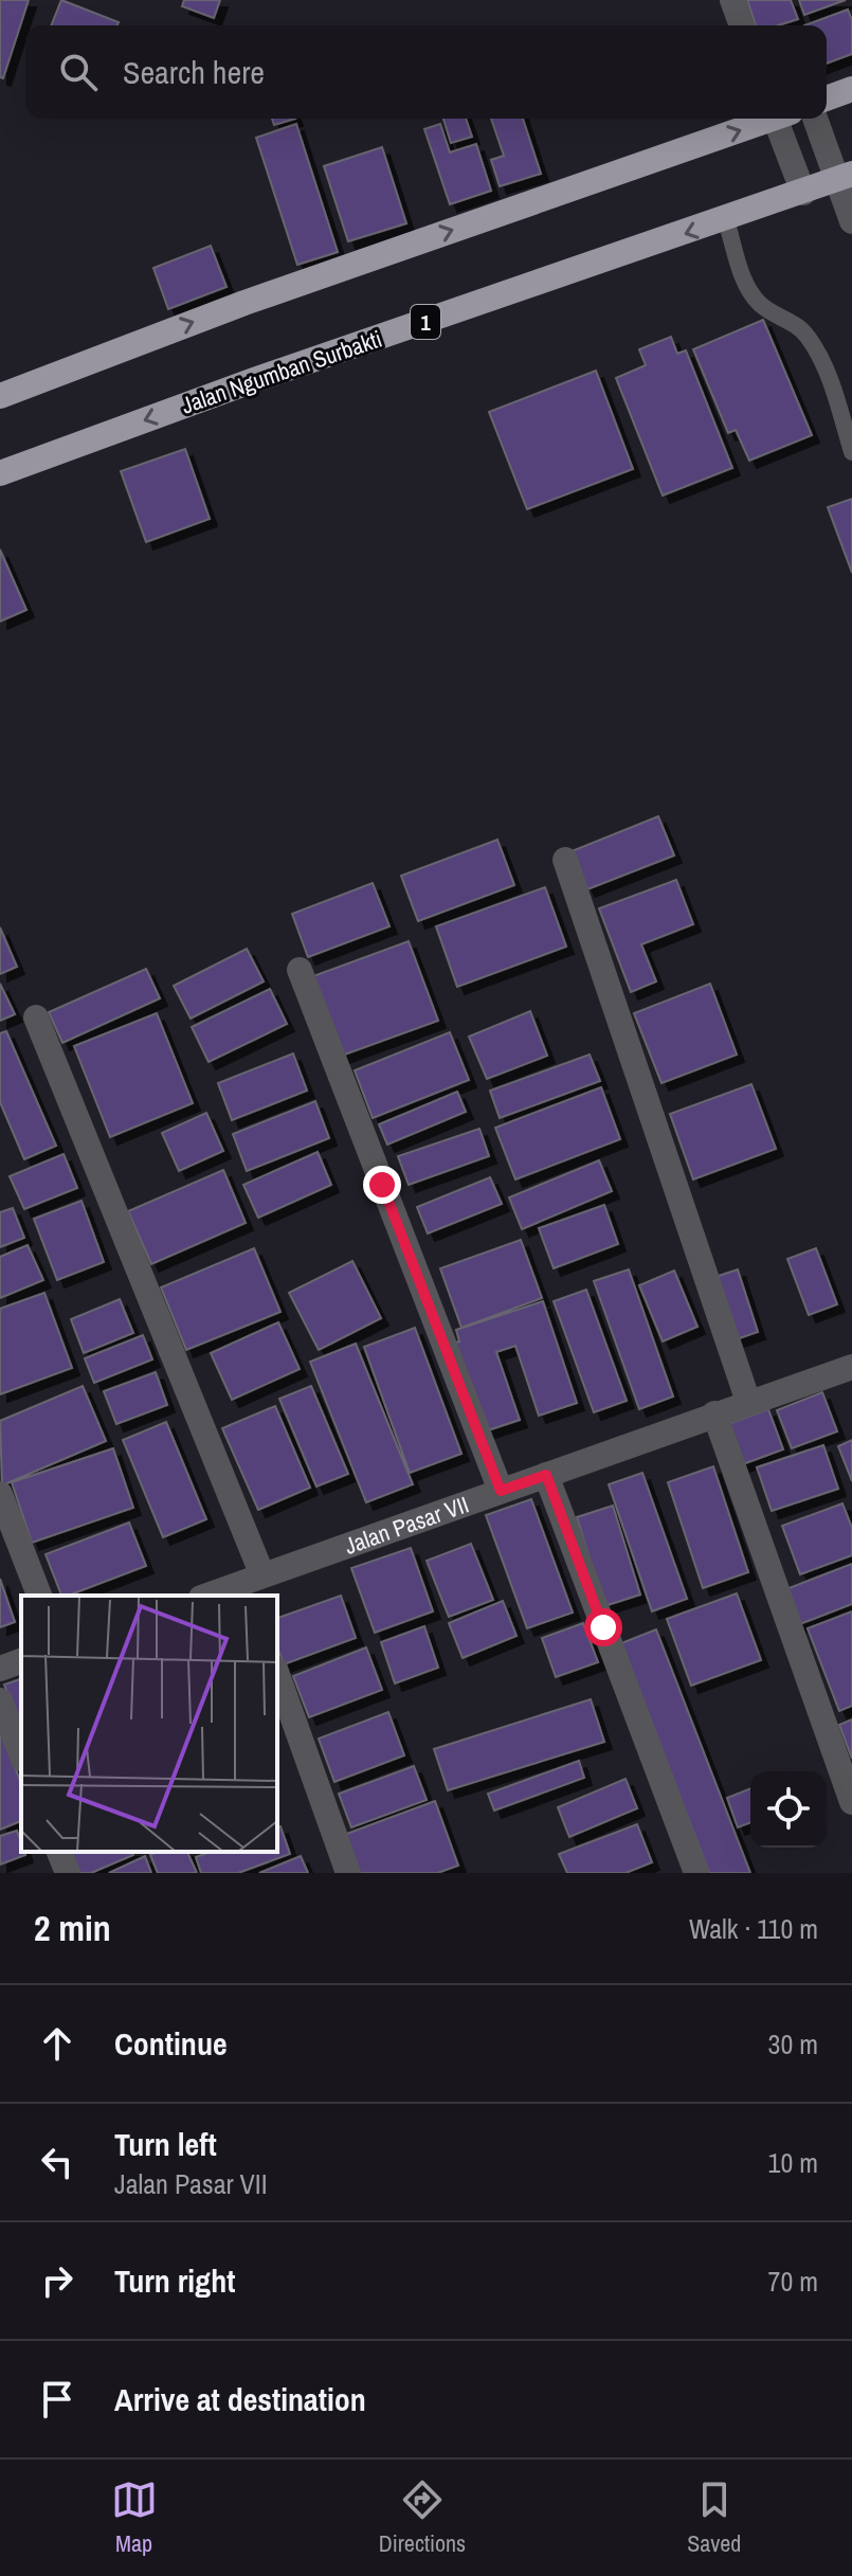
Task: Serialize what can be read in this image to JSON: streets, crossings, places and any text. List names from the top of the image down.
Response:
{
  "streets": {
    "highway": ["1", "Jalan Ngumban Surbakti"],
    "street": ["Jalan Pasar VII"]
  },
  "page": {
    "search": "Search here",
    "heading": ["2 min", "Walk · 110 m"],
    "list": [
      ["Continue", "30 m"],
      ["Turn left", "Jalan Pasar VII", "10 m"],
      ["Turn right", "70 m"],
      "Arrive at destination"
    ],
    "nav": ["Map", "Directions", "Saved"]
  }
}
